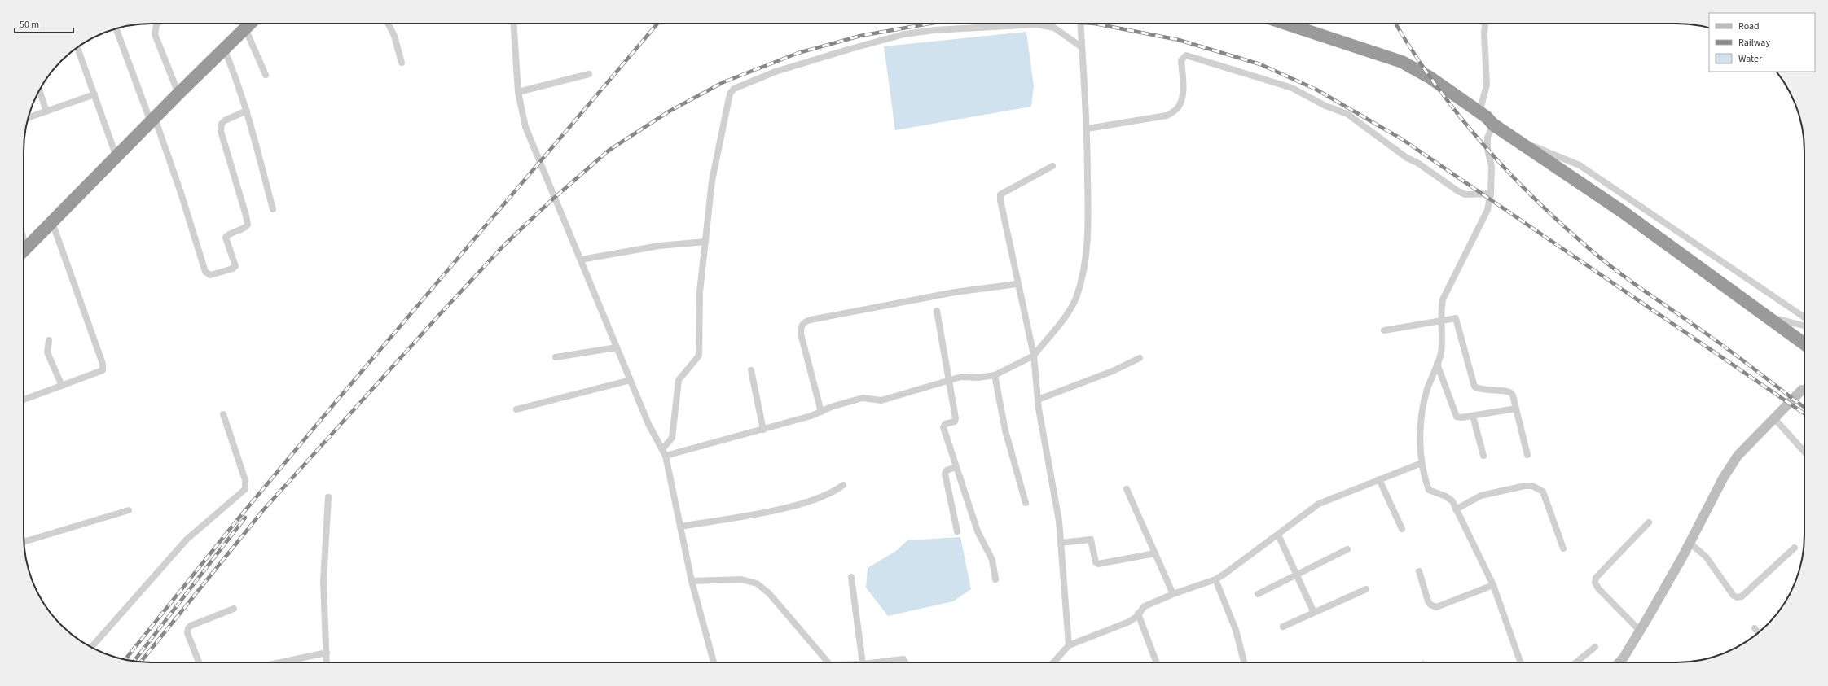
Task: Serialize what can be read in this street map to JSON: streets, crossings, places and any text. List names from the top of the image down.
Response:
{
  "legend": ["Road", "Railway", "Water"],
  "scale_bar": "50 m"
}
